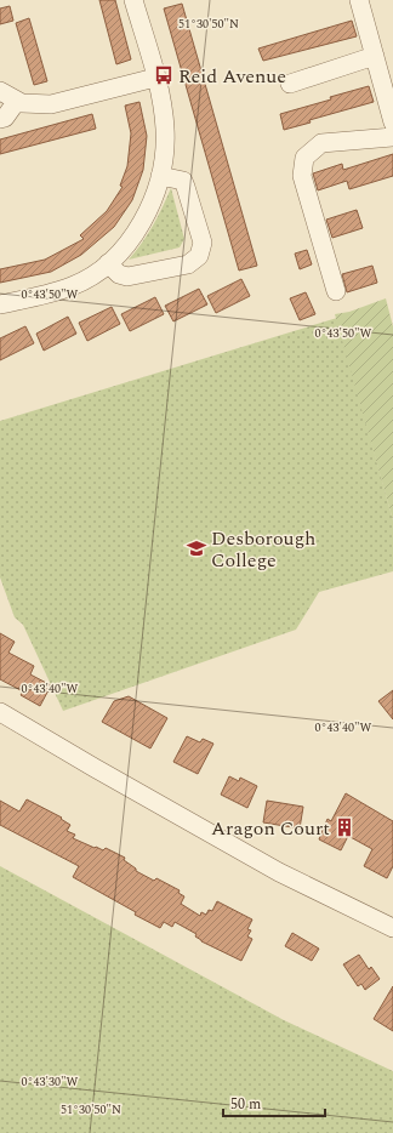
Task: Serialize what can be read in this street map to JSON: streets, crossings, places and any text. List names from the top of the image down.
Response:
{
  "places": {
    "bus stop": ["Reid Avenue"],
    "school or university": ["Desborough College"],
    "building": ["Aragon Court"]
  },
  "scale_bar": "50 m",
  "coordinates": [
    "51°30'50\"N",
    "0°43'50\"W",
    "0°43'40\"W",
    "0°43'30\"W"
  ]
}
